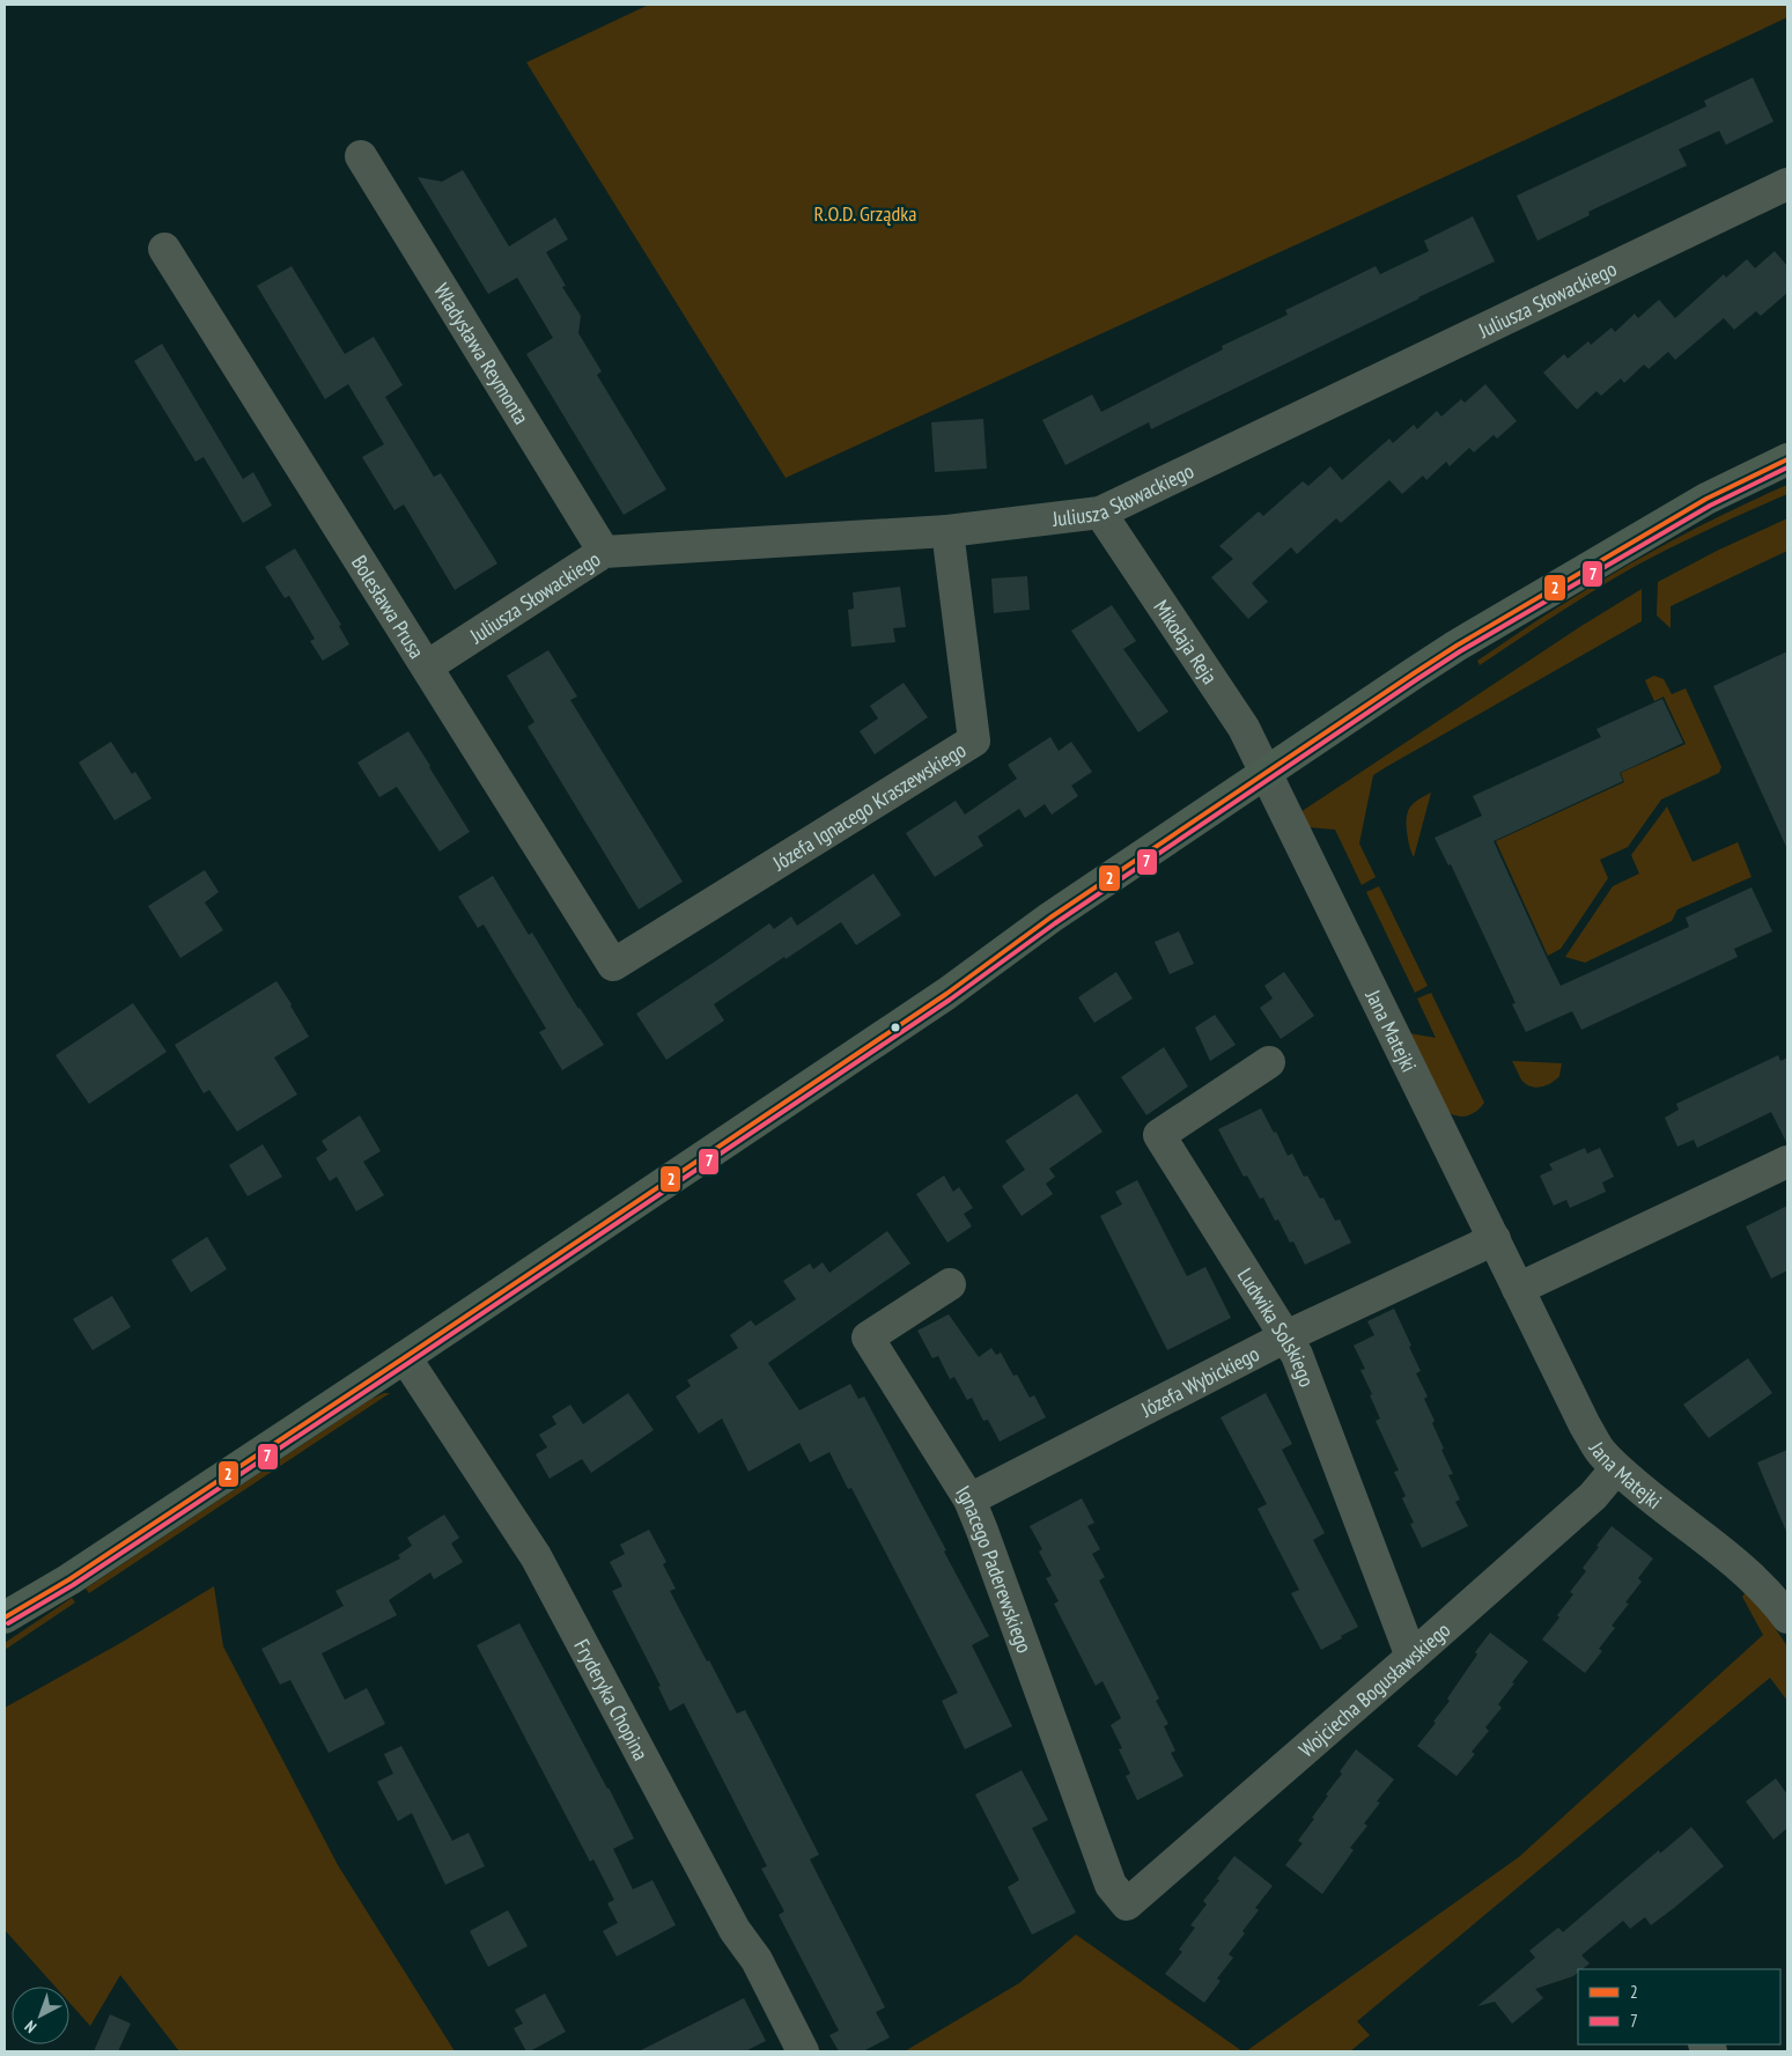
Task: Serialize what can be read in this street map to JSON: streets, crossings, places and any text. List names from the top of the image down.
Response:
{
  "streets": {
    "street": [
      "Juliusza Słowackiego",
      "Władysława Reymonta",
      "Bolesława Prusa",
      "Mikołaja Reja",
      "Józefa Ignacego Kraszewskiego",
      "Jana Matejki",
      "Ludwika Solskiego",
      "Józefa Wybickiego",
      "Ignacego Paderewskiego",
      "Wojciecha Bogusławskiego",
      "Fryderyka Chopina"
    ]
  },
  "crossings": [
    ["Juliusza Słowackiego", "Władysława Reymonta"],
    ["Juliusza Słowackiego", "Bolesława Prusa"],
    ["Juliusza Słowackiego", "Mikołaja Reja"],
    ["Juliusza Słowackiego", "Józefa Ignacego Kraszewskiego"],
    ["Bolesława Prusa", "Józefa Ignacego Kraszewskiego"],
    ["Mikołaja Reja", "Jana Matejki"],
    ["Jana Matejki", "Józefa Wybickiego"],
    ["Jana Matejki", "Wojciecha Bogusławskiego"],
    ["Ludwika Solskiego", "Józefa Wybickiego"],
    ["Ludwika Solskiego", "Wojciecha Bogusławskiego"],
    ["Józefa Wybickiego", "Ignacego Paderewskiego"],
    ["Ignacego Paderewskiego", "Wojciecha Bogusławskiego"]
  ],
  "parks": ["R.O.D. Grządka"],
  "lines": ["transit line 2", "transit line 7"],
  "legend": ["2", "7"],
  "north": "bottom left"
}
